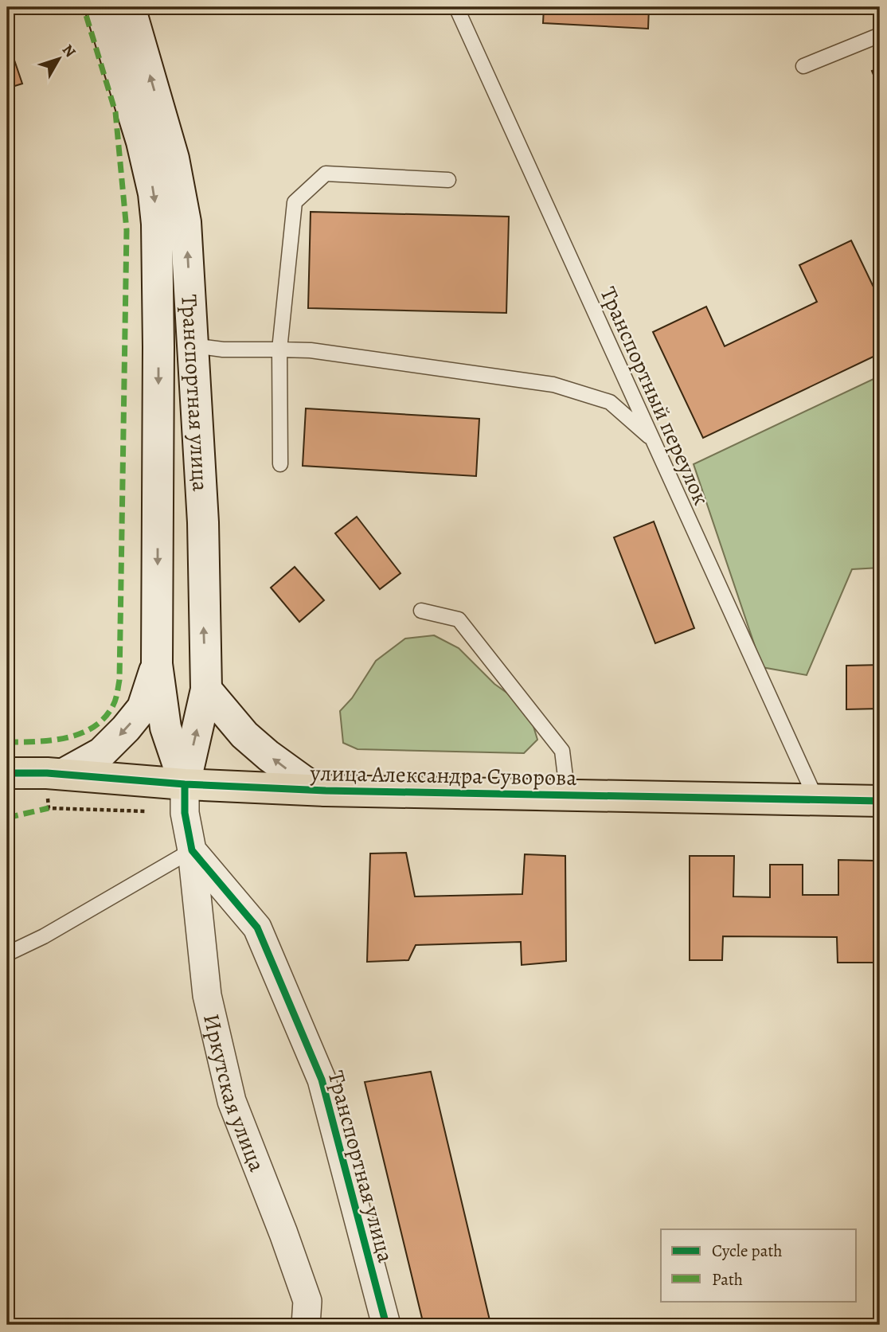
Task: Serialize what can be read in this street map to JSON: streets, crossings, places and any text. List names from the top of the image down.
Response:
{
  "streets": {
    "main road": ["Транспортная улица", "улица Александра Суворова"],
    "street": ["Иркутская улица"],
    "lane": ["Транспортный переулок"]
  },
  "crossings": [
    ["Транспортная улица", "улица Александра Суворова"],
    ["Транспортная улица", "Иркутская улица"],
    ["Транспортный переулок", "улица Александра Суворова"]
  ],
  "legend": ["Cycle path", "Path"],
  "north": "top right"
}
